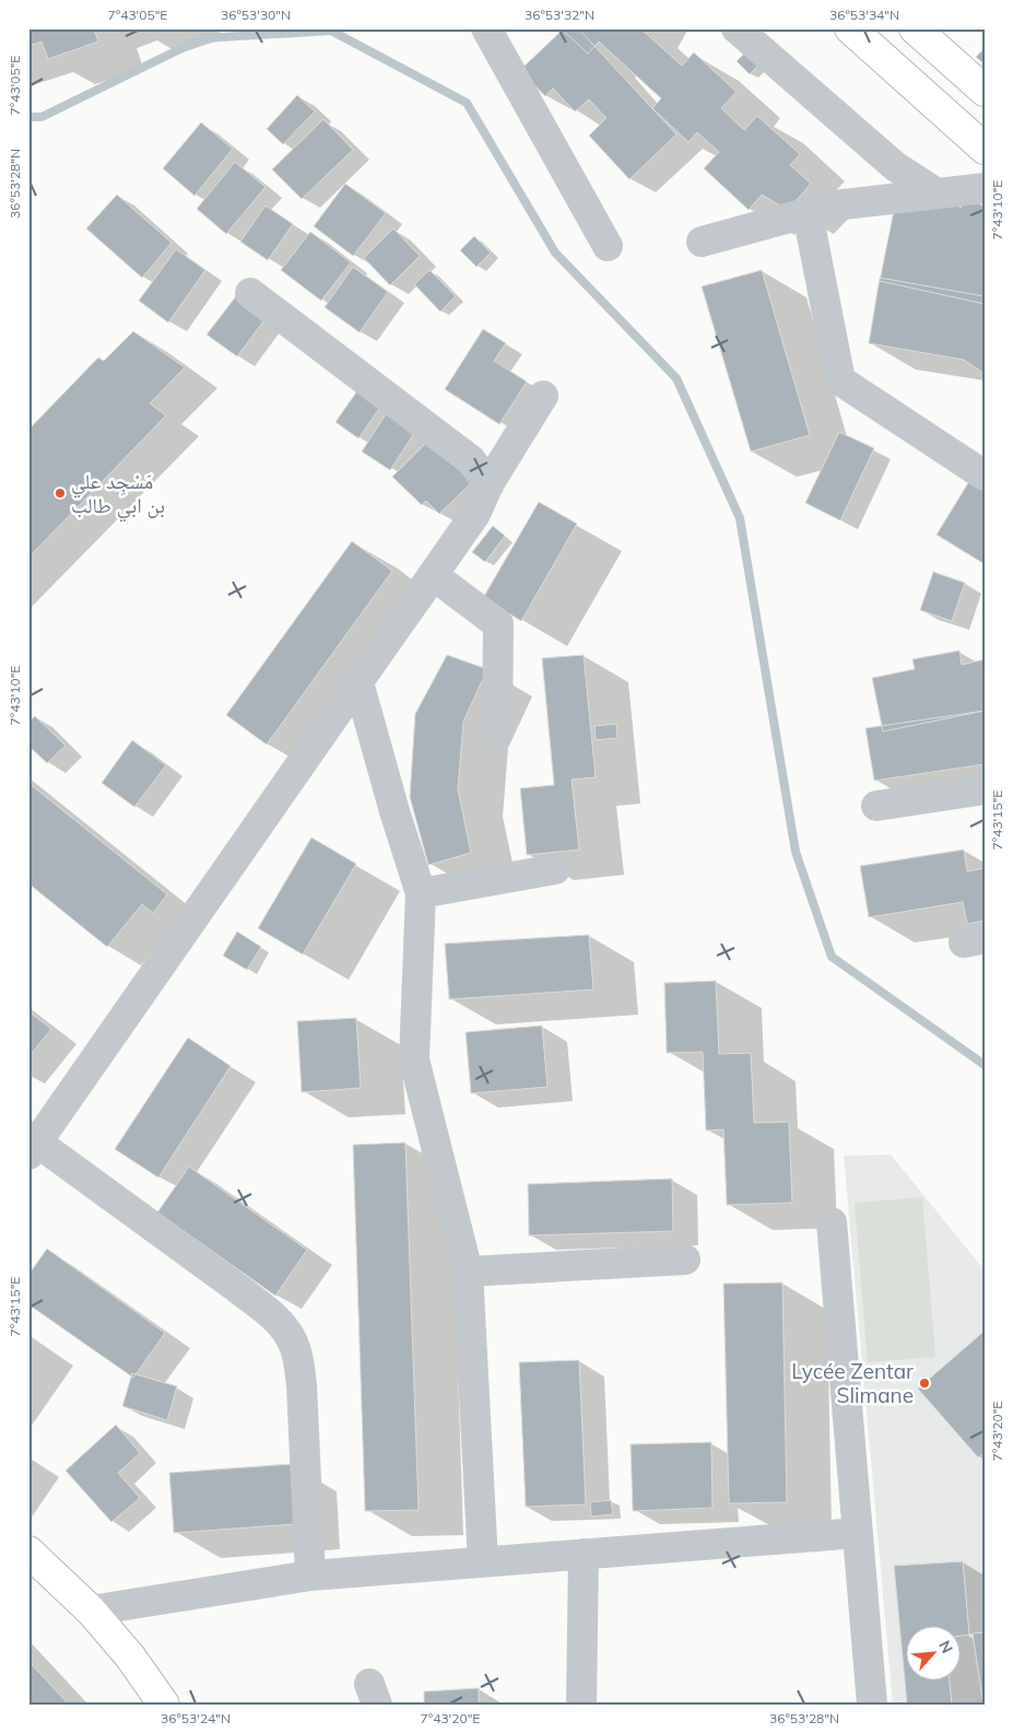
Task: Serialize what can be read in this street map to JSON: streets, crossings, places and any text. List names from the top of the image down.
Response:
{
  "places": ["مَسْجِد علي بن ابي طالب", "Lycée Zentar Slimane"],
  "north": "top right",
  "coordinates": [
    "7°43'05\"E",
    "36°53'30\"N",
    "36°53'32\"N",
    "36°53'34\"N",
    "36°53'28\"N",
    "7°43'10\"E",
    "7°43'15\"E",
    "7°43'20\"E",
    "36°53'24\"N"
  ]
}
